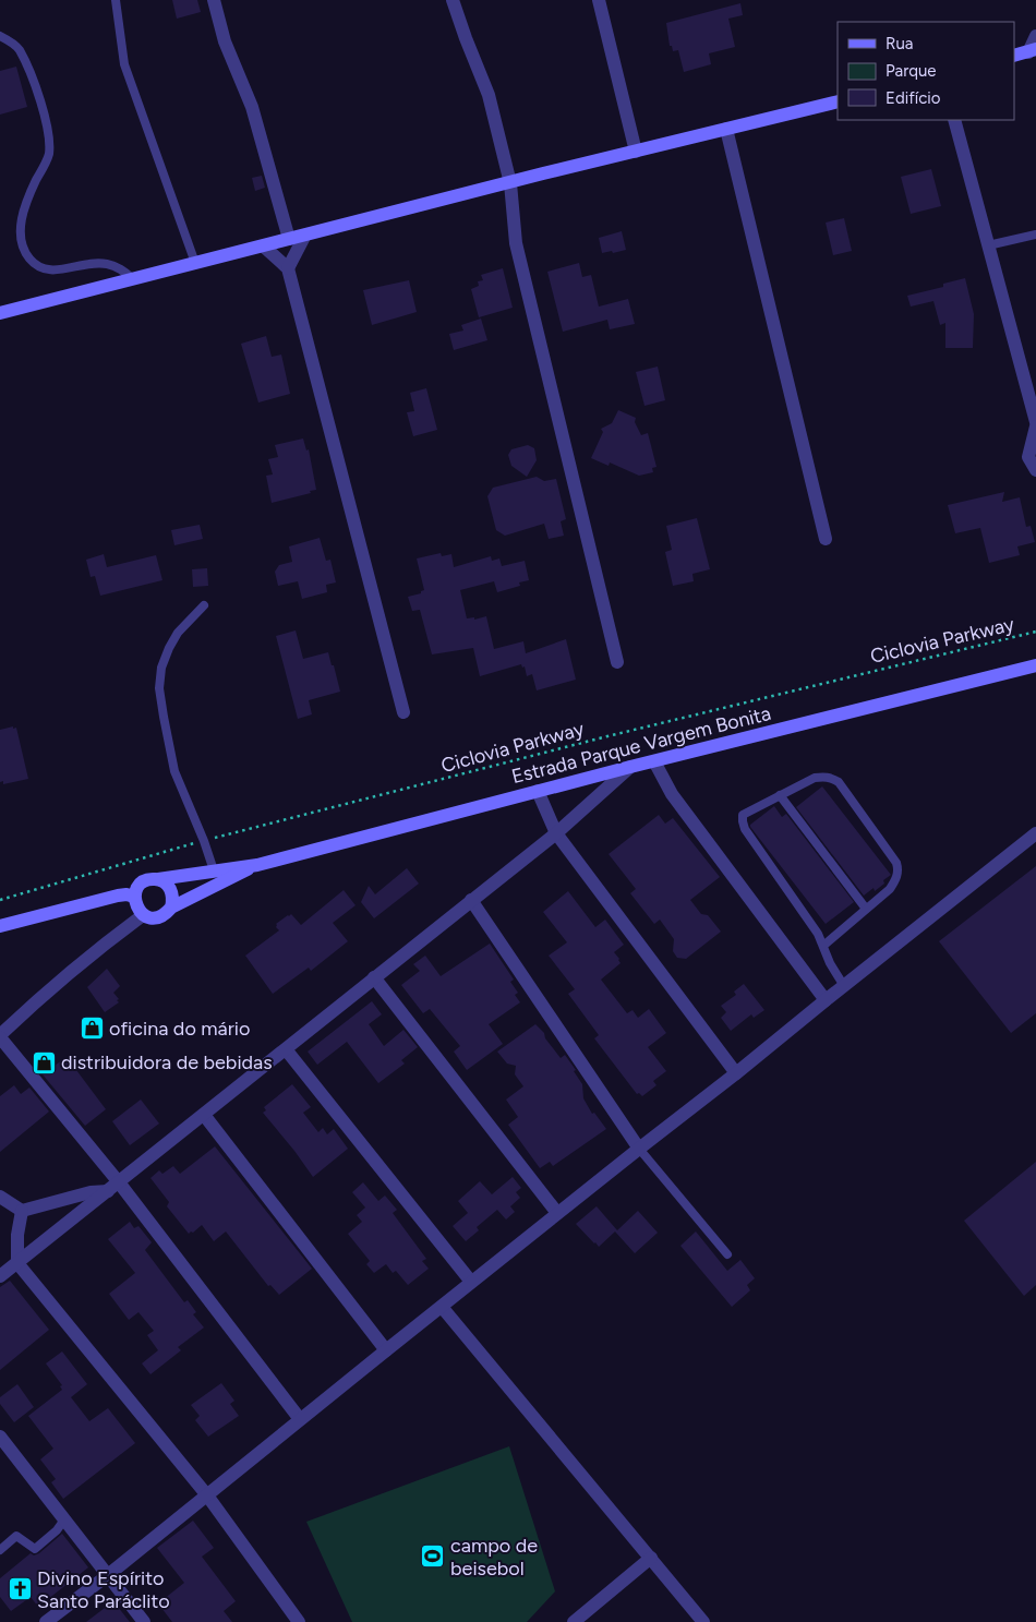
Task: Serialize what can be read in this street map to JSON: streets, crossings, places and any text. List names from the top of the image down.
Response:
{
  "streets": {
    "street": ["Estrada Parque Vargem Bonita"],
    "path": ["Ciclovia Parkway"]
  },
  "places": {
    "shop": ["oficina do mário", "distribuidora de bebidas"],
    "sports": ["campo de beisebol"],
    "church": ["Divino Espírito Santo Paráclito"]
  },
  "legend": ["Rua", "Parque", "Edifício"]
}
